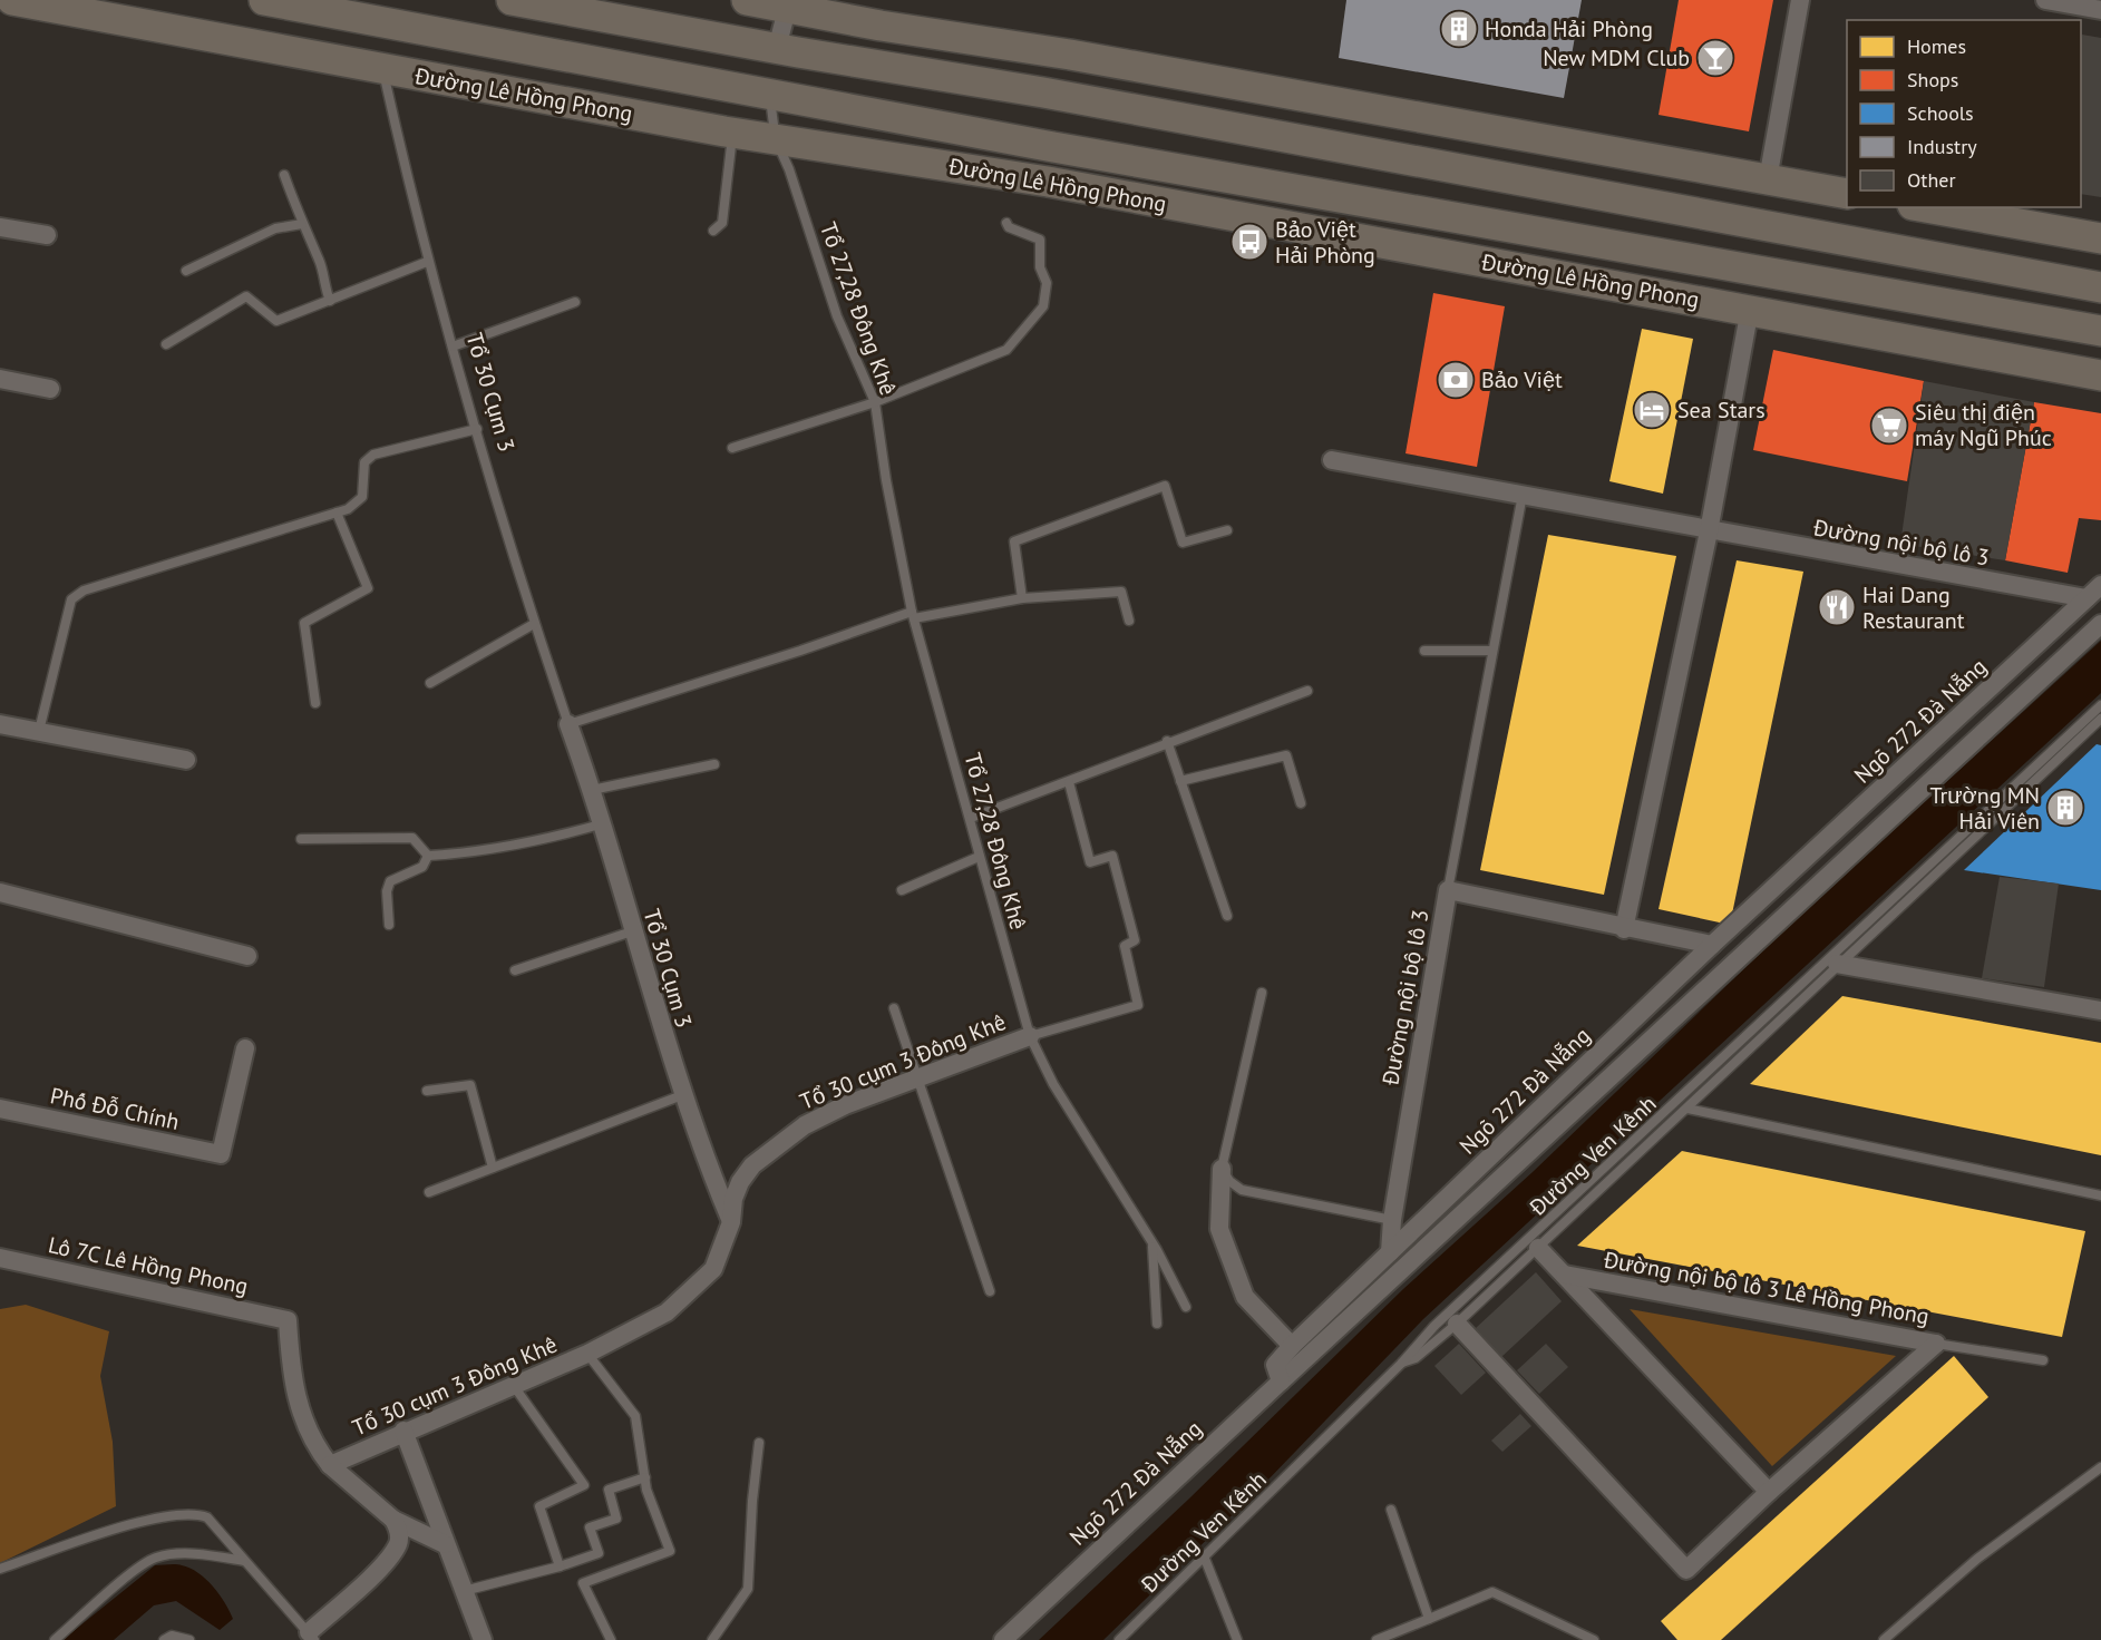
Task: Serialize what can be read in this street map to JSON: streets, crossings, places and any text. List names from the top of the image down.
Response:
{
  "streets": {
    "main road": ["Đường Lê Hồng Phong"],
    "street": [
      "Tổ 30 Cụm 3",
      "Đường nội bộ lô 3",
      "Ngõ 272 Đà Nẵng",
      "Tổ 30 cụm 3 Đông Khê",
      "Phố Đỗ Chính",
      "Lô 7C Lê Hồng Phong",
      "Đường nội bộ lô 3 Lê Hồng Phong"
    ],
    "lane": ["Tổ 27,28 Đông Khê", "Đường Ven Kênh"]
  },
  "crossings": [
    ["Đường Lê Hồng Phong", "Tổ 27,28 Đông Khê"],
    ["Đường Lê Hồng Phong", "Tổ 30 Cụm 3"],
    ["Tổ 27,28 Đông Khê", "Tổ 30 cụm 3 Đông Khê"],
    ["Tổ 30 Cụm 3", "Tổ 30 cụm 3 Đông Khê"],
    ["Đường nội bộ lô 3", "Ngõ 272 Đà Nẵng"],
    ["Tổ 30 cụm 3 Đông Khê", "Lô 7C Lê Hồng Phong"],
    ["Đường Ven Kênh", "Đường nội bộ lô 3 Lê Hồng Phong"]
  ],
  "places": {
    "building": ["Honda Hải Phòng", "Trường MN Hải Viên"],
    "bar": ["New MDM Club"],
    "bus stop": ["Bảo Việt Hải Phòng"],
    "bank": ["Bảo Việt"],
    "hotel": ["Sea Stars"],
    "supermarket": ["Siêu thị điện máy Ngũ Phúc"],
    "restaurant": ["Hai Dang Restaurant"]
  },
  "legend": [
    "Homes",
    "Shops",
    "Schools",
    "Industry",
    "Other"
  ]
}
